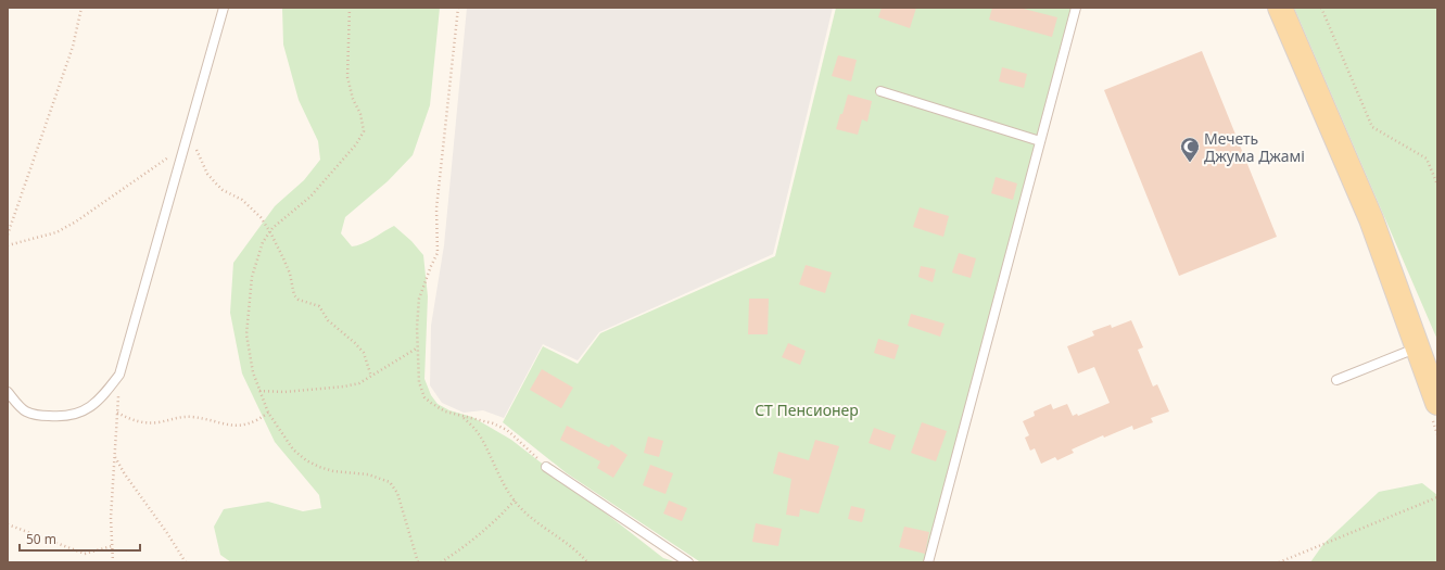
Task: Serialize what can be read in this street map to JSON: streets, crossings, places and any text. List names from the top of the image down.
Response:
{
  "parks": ["СТ Пенсионер"],
  "places": {
    "mosque": ["Мечеть Джума Джамі"]
  },
  "scale_bar": "50 m"
}
